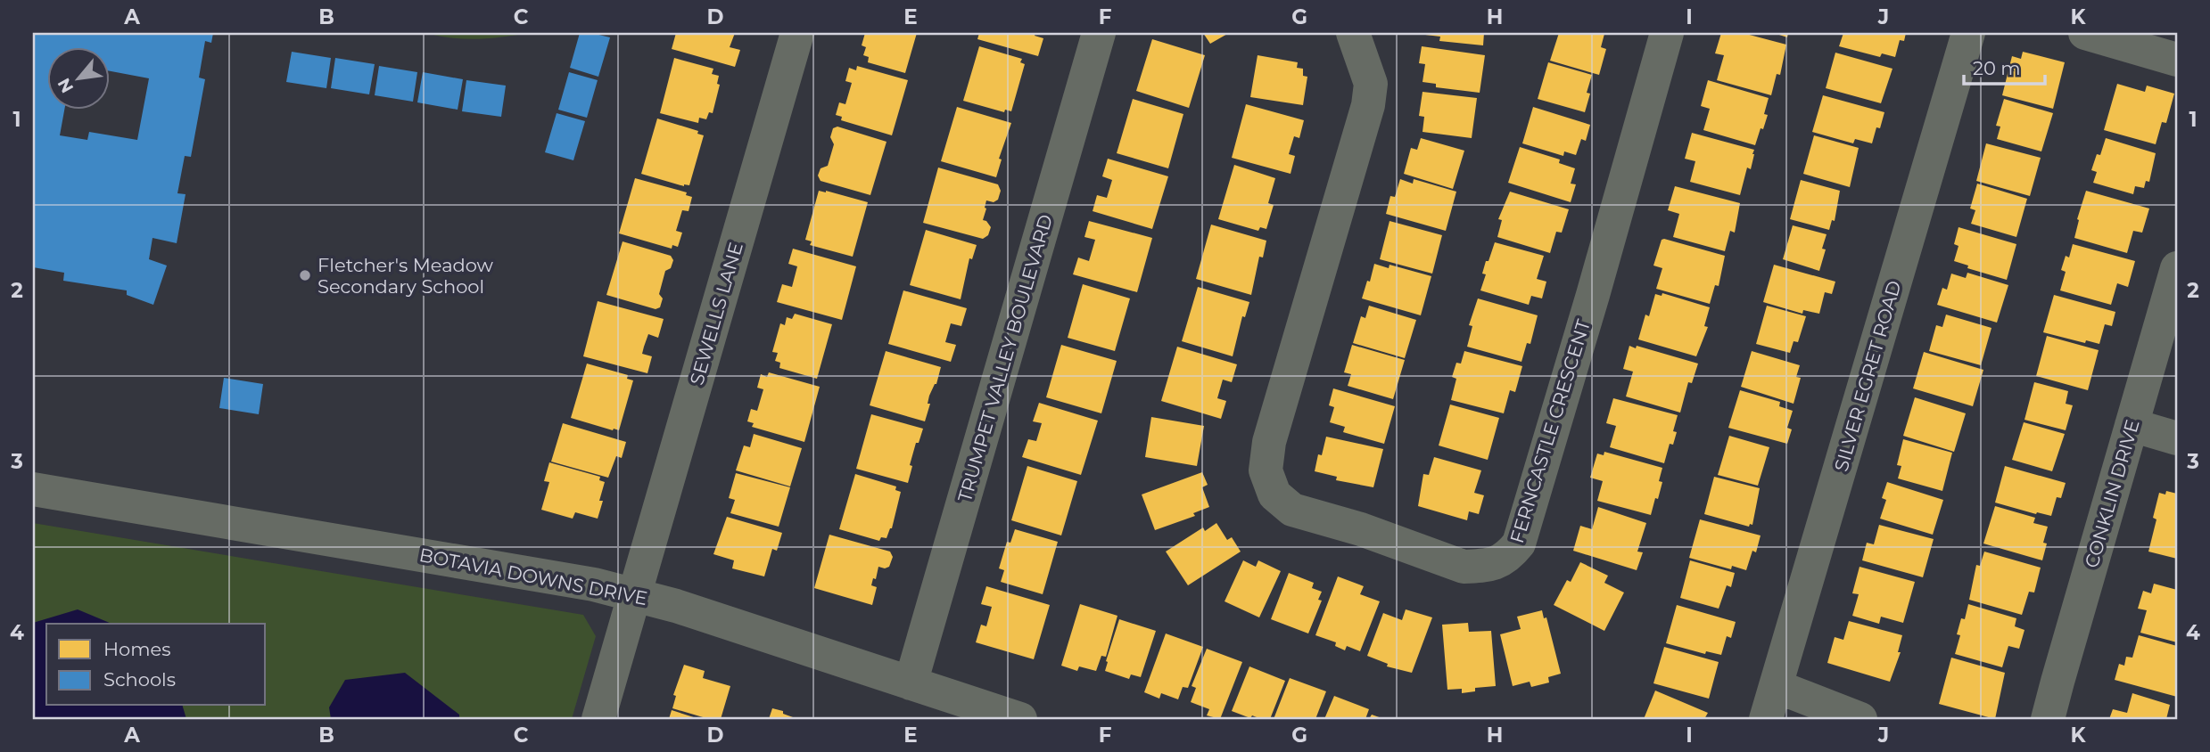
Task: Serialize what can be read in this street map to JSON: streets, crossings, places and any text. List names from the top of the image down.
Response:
{
  "streets": {
    "street": [
      "SEWELLS LANE",
      "TRUMPET VALLEY BOULEVARD",
      "SILVER EGRET ROAD",
      "FERNCASTLE CRESCENT",
      "CONKLIN DRIVE",
      "BOTAVIA DOWNS DRIVE"
    ]
  },
  "crossings": [
    ["SEWELLS LANE", "BOTAVIA DOWNS DRIVE"],
    ["TRUMPET VALLEY BOULEVARD", "BOTAVIA DOWNS DRIVE"]
  ],
  "places": ["Fletcher's Meadow Secondary School"],
  "legend": ["Homes", "Schools"],
  "scale_bar": "20 m",
  "north": "bottom left",
  "grid": {
    "columns": [
      "A",
      "B",
      "C",
      "D",
      "E",
      "F",
      "G",
      "H",
      "I",
      "J",
      "K"
    ],
    "rows": [
      "1",
      "2",
      "3",
      "4"
    ]
  }
}
